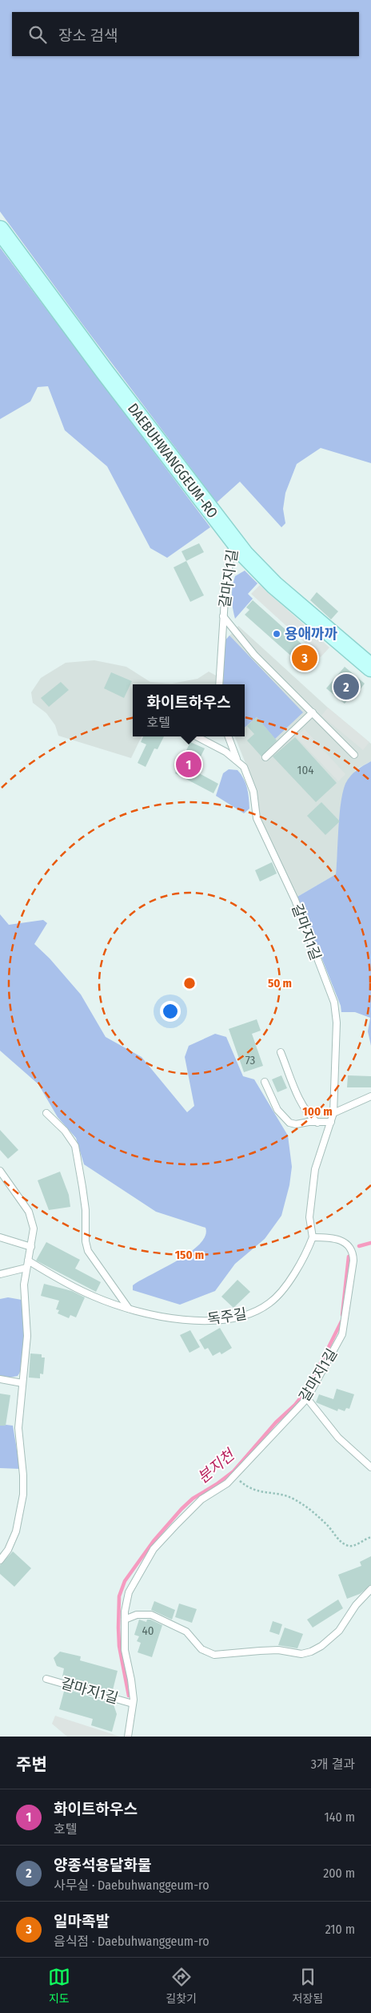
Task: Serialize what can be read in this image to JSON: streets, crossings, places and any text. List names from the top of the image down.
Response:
{
  "streets": {
    "main road": ["DAEBUHWANGGEUM-RO"],
    "lane": ["갈마지1길", "독주길"]
  },
  "crossings": [
    ["DAEBUHWANGGEUM-RO", "갈마지1길"],
    ["갈마지1길", "독주길"]
  ],
  "water": ["분지천"],
  "places": ["용애까까"],
  "house_numbers": ["104", "73", "40"],
  "page": {
    "search": "장소 검색",
    "pins": ["3", "2", "1"],
    "popup": ["화이트하우스", "호텔"],
    "heading": ["주변", "3개 결과"],
    "list": [
      {
        "mark": "1",
        "name": "화이트하우스",
        "note": "호텔",
        "value": "140 m"
      },
      {
        "mark": "2",
        "name": "양종석용달화물",
        "note": "사무실 · Daebuhwanggeum-ro",
        "value": "200 m"
      },
      {
        "mark": "3",
        "name": "일마족발",
        "note": "음식점 · Daebuhwanggeum-ro",
        "value": "210 m"
      }
    ],
    "nav": ["지도", "길찾기", "저장됨"]
  },
  "rings": ["50 m", "100 m", "150 m"]
}
